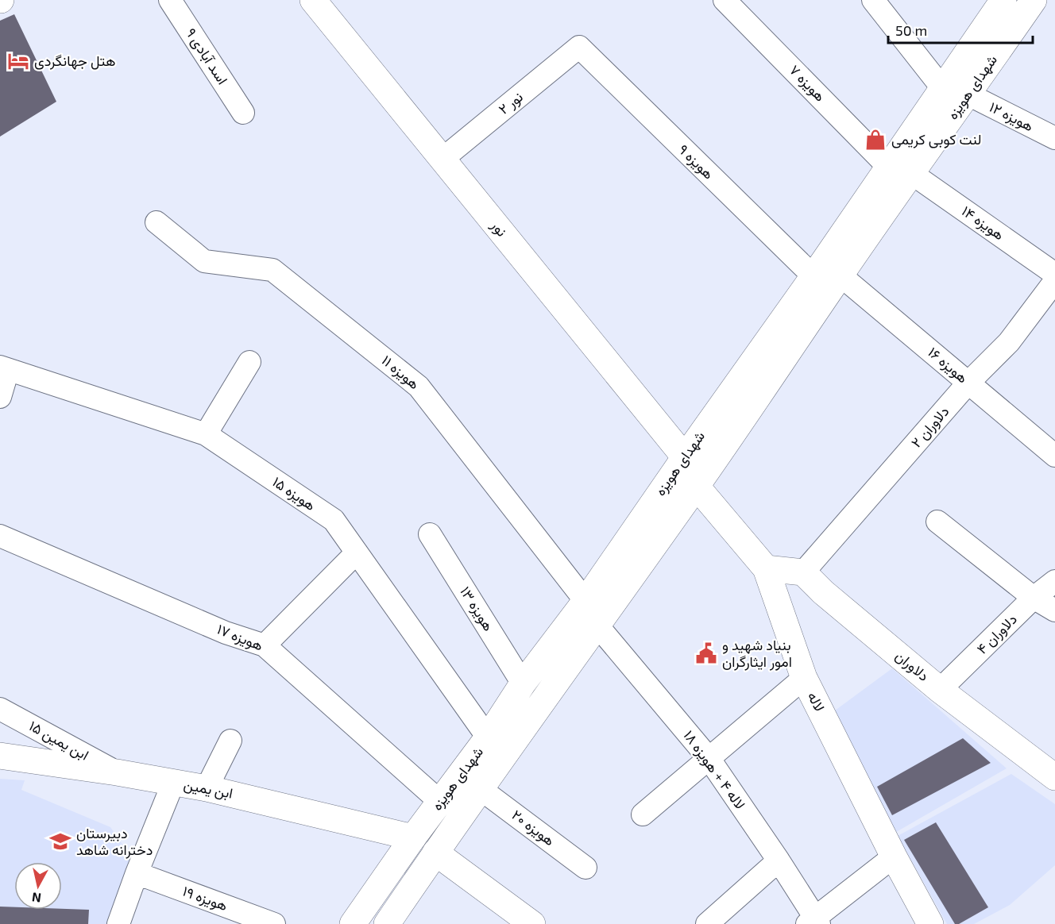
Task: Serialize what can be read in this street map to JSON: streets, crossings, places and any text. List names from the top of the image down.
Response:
{
  "streets": {
    "main road": [
      "شهدای هویزه",
      "نور",
      "دلاوران",
      "لاله",
      "ابن یمین"
    ],
    "street": [
      "اسد آبادی ۹",
      "هویزه ۷",
      "نور ۲",
      "هویزه ۱۲",
      "هویزه ۹",
      "هویزه ۱۴",
      "هویزه ۱۶",
      "هویزه ۱۱",
      "دلاوران ۲",
      "هویزه ۱۵",
      "هویزه ۱۳",
      "دلاوران ۴",
      "هویزه ۱۷",
      "ابن یمین ۱۵",
      "لاله ۴ + هویزه ۱۸",
      "هویزه ۲۰",
      "هویزه ۱۹"
    ]
  },
  "crossings": [
    ["هویزه ۷", "شهدای هویزه"],
    ["هویزه ۷", "هویزه ۱۴"],
    ["شهدای هویزه", "هویزه ۱۲"],
    ["شهدای هویزه", "هویزه ۹"],
    ["شهدای هویزه", "هویزه ۱۴"],
    ["شهدای هویزه", "نور"],
    ["شهدای هویزه", "هویزه ۱۶"],
    ["شهدای هویزه", "هویزه ۱۱"],
    ["شهدای هویزه", "هویزه ۱۵"],
    ["شهدای هویزه", "هویزه ۱۳"],
    ["شهدای هویزه", "هویزه ۱۷"],
    ["شهدای هویزه", "لاله"],
    ["شهدای هویزه", "لاله ۴ + هویزه ۱۸"],
    ["شهدای هویزه", "ابن یمین"],
    ["شهدای هویزه", "هویزه ۲۰"],
    ["نور ۲", "هویزه ۹"],
    ["نور ۲", "نور"],
    ["هویزه ۱۶", "دلاوران ۲"],
    ["دلاوران ۲", "دلاوران"],
    ["دلاوران ۴", "دلاوران"],
    ["ابن یمین ۱۵", "ابن یمین"]
  ],
  "places": {
    "hotel": ["هتل جهانگردی"],
    "shop": ["لنت کوبی کریمی"],
    "public building": ["بنیاد شهید و امور ایثارگران"],
    "school or university": ["دبیرستان دخترانه شاهد"]
  },
  "scale_bar": "50 m",
  "north": "bottom"
}
